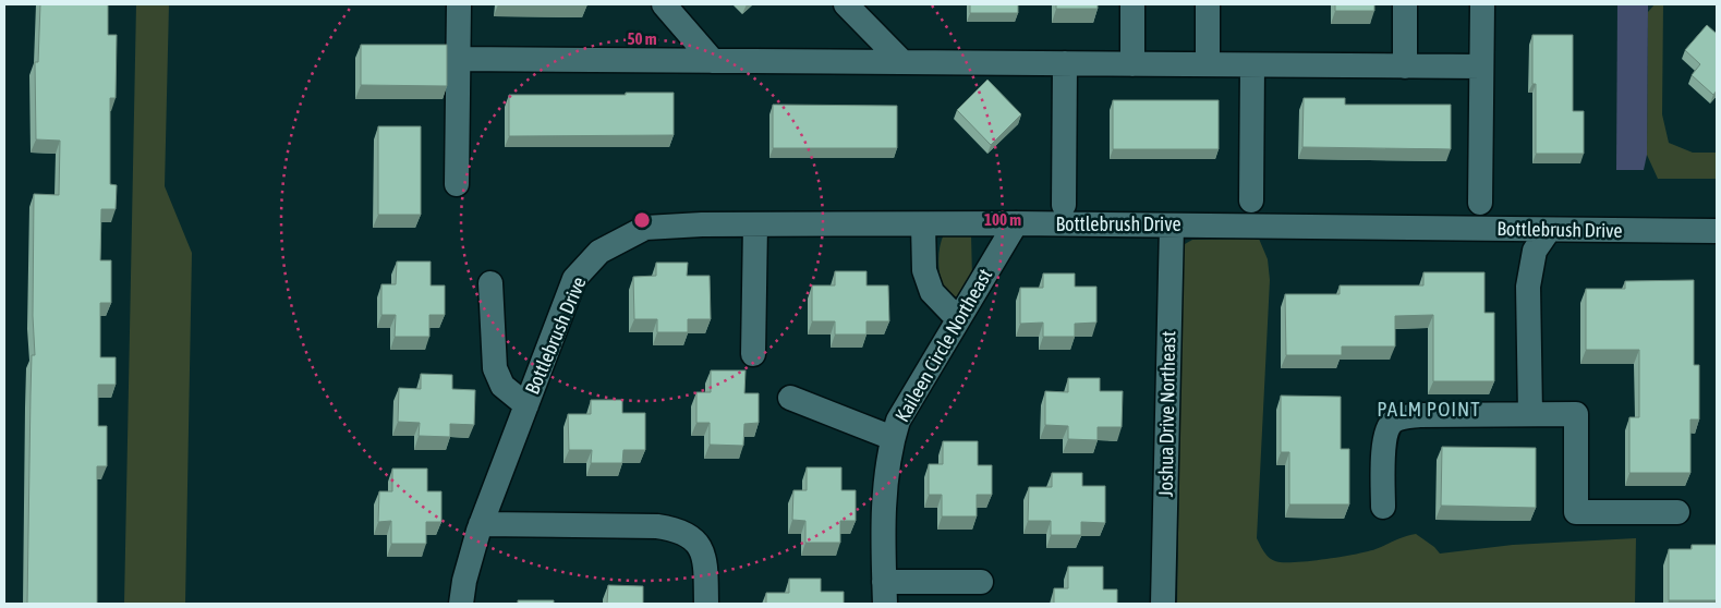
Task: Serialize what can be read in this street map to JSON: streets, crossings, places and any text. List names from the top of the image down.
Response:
{
  "streets": {
    "street": ["Bottlebrush Drive", "Kaileen Circle Northeast", "Joshua Drive Northeast"]
  },
  "crossings": [
    ["Bottlebrush Drive", "Kaileen Circle Northeast"],
    ["Bottlebrush Drive", "Joshua Drive Northeast"]
  ],
  "districts": ["PALM POINT"],
  "rings": ["50 m", "100 m"]
}
